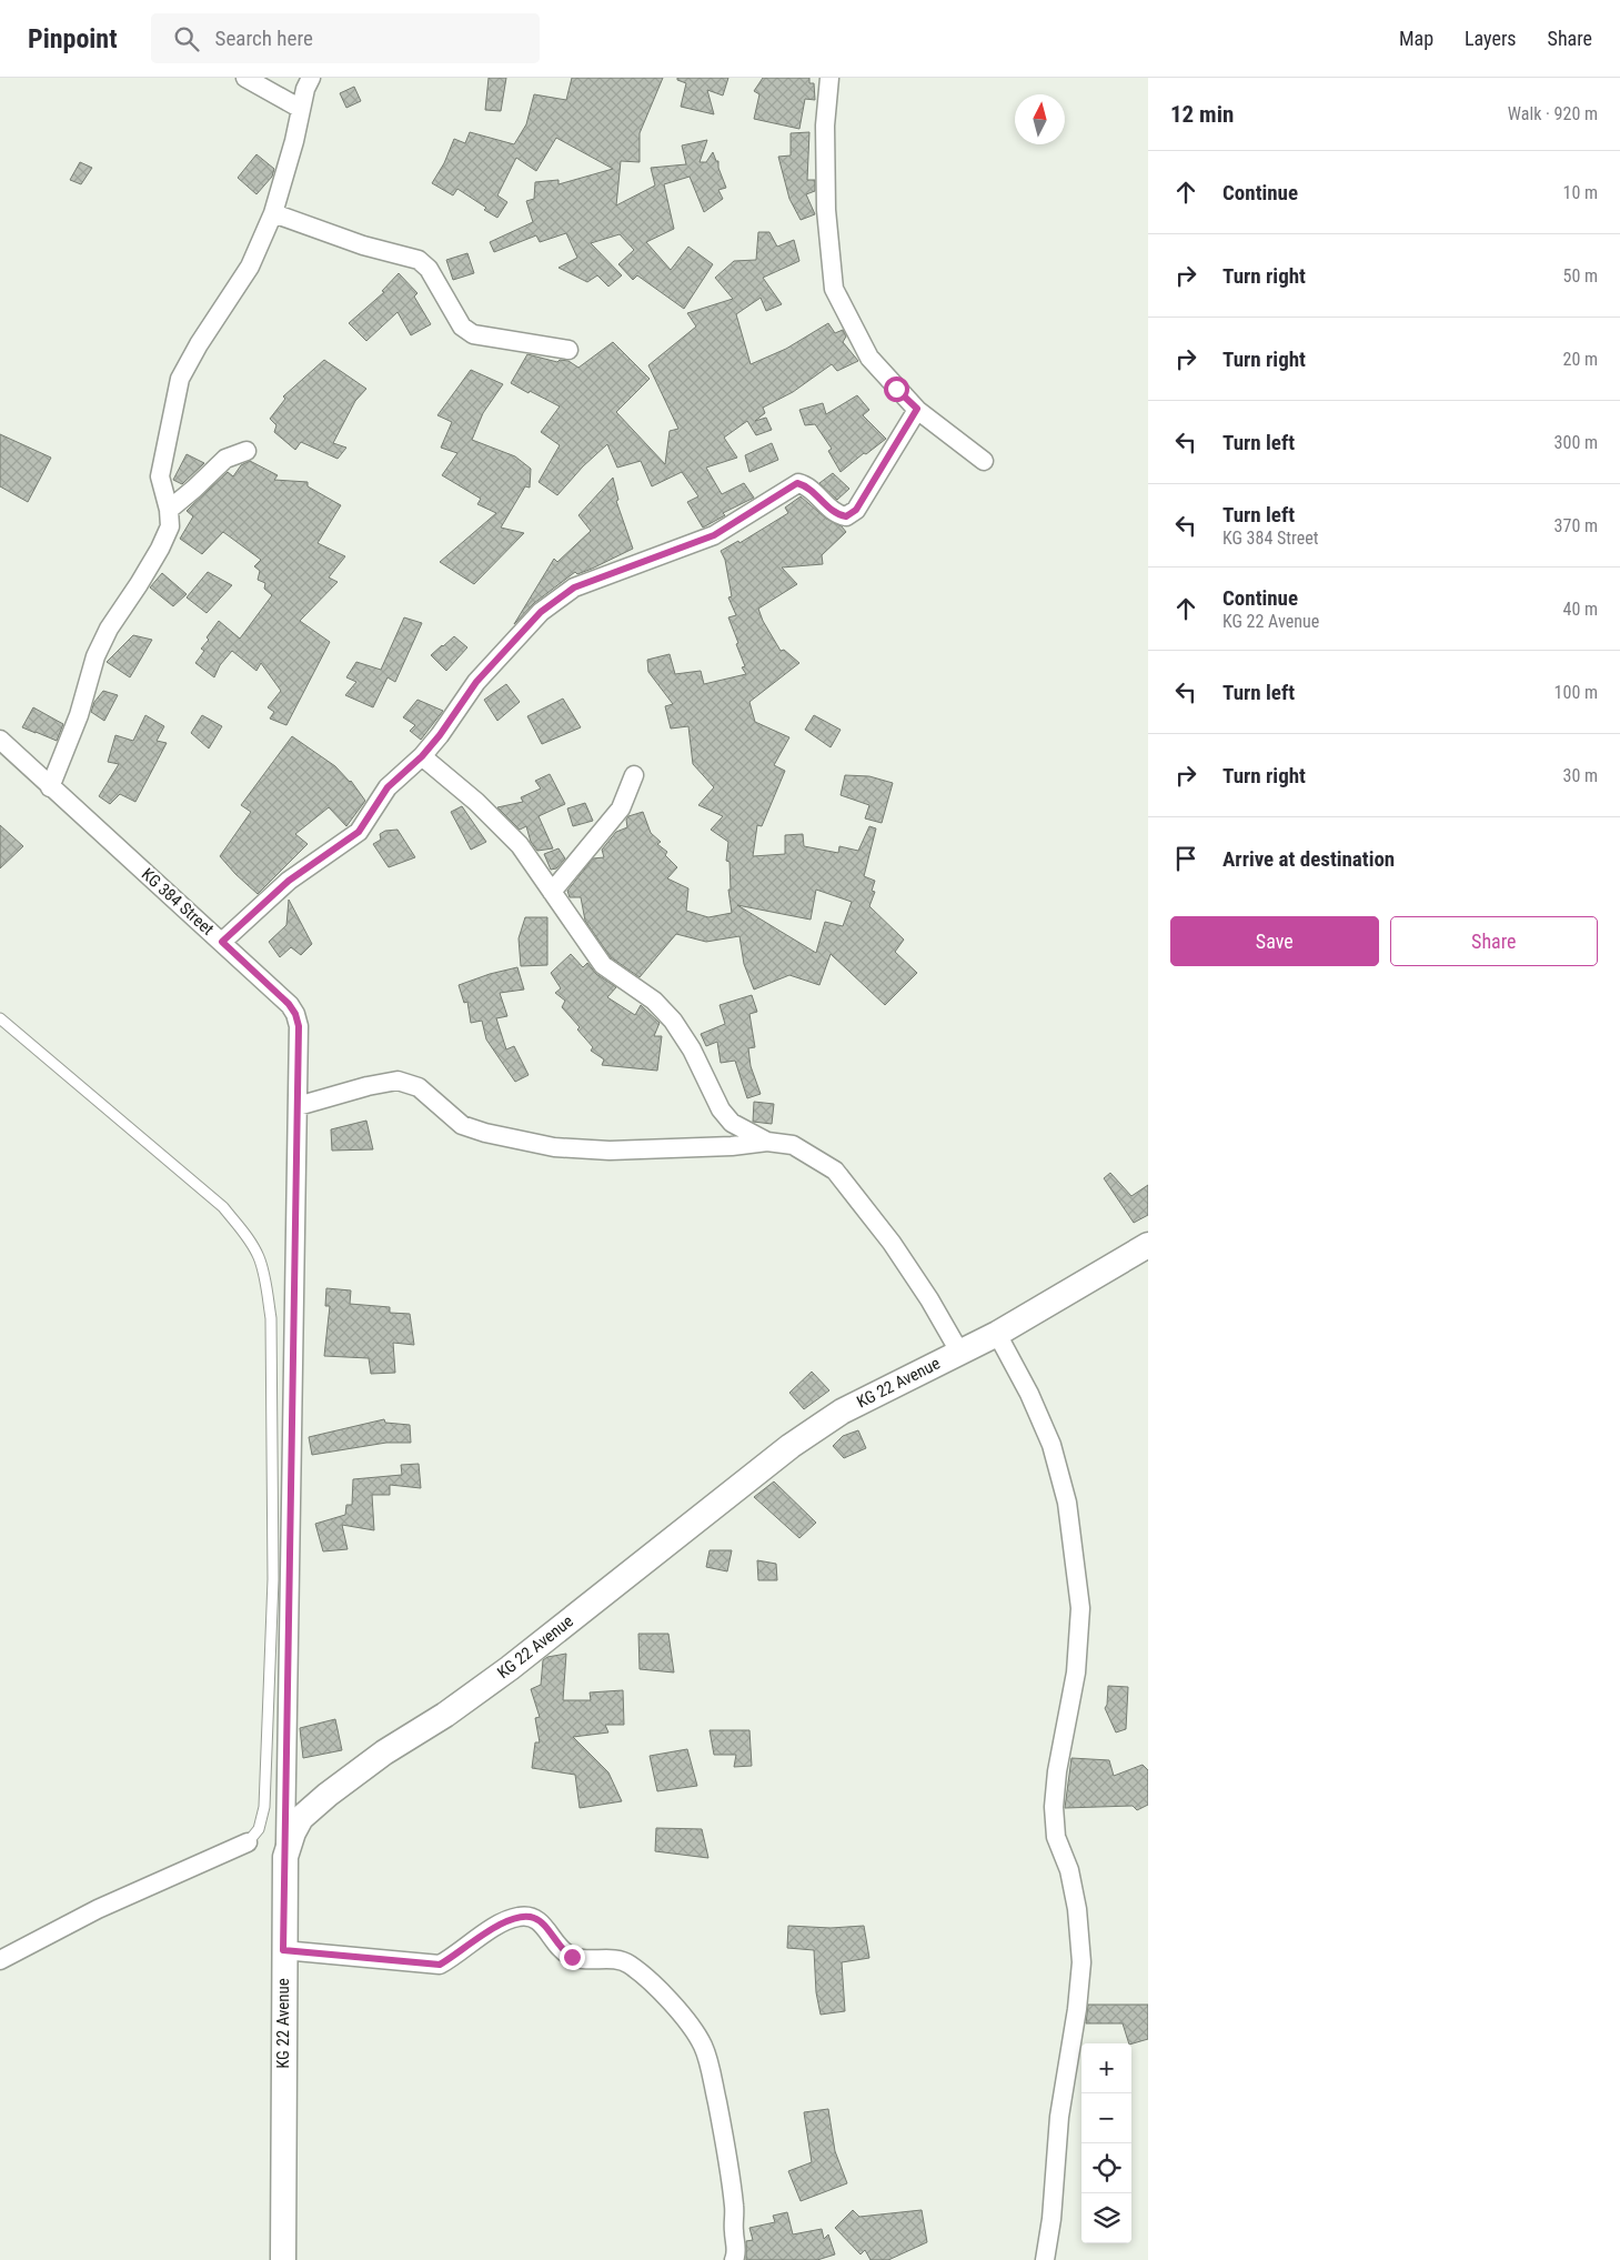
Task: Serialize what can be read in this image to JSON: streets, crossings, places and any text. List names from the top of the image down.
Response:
{
  "streets": {
    "street": ["KG 384 Street", "KG 22 Avenue"]
  },
  "crossings": [
    ["KG 384 Street", "KG 22 Avenue"]
  ],
  "north": "top",
  "page": {
    "header": "Pinpoint",
    "search": "Search here",
    "nav": ["Map", "Layers", "Share"],
    "heading": ["12 min", "Walk · 920 m"],
    "list": [
      ["Continue", "10 m"],
      ["Turn right", "50 m"],
      ["Turn right", "20 m"],
      ["Turn left", "300 m"],
      ["Turn left", "KG 384 Street", "370 m"],
      ["Continue", "KG 22 Avenue", "40 m"],
      ["Turn left", "100 m"],
      ["Turn right", "30 m"],
      "Arrive at destination"
    ],
    "buttons": ["Save", "Share"],
    "map_buttons": ["+", "−"]
  }
}
